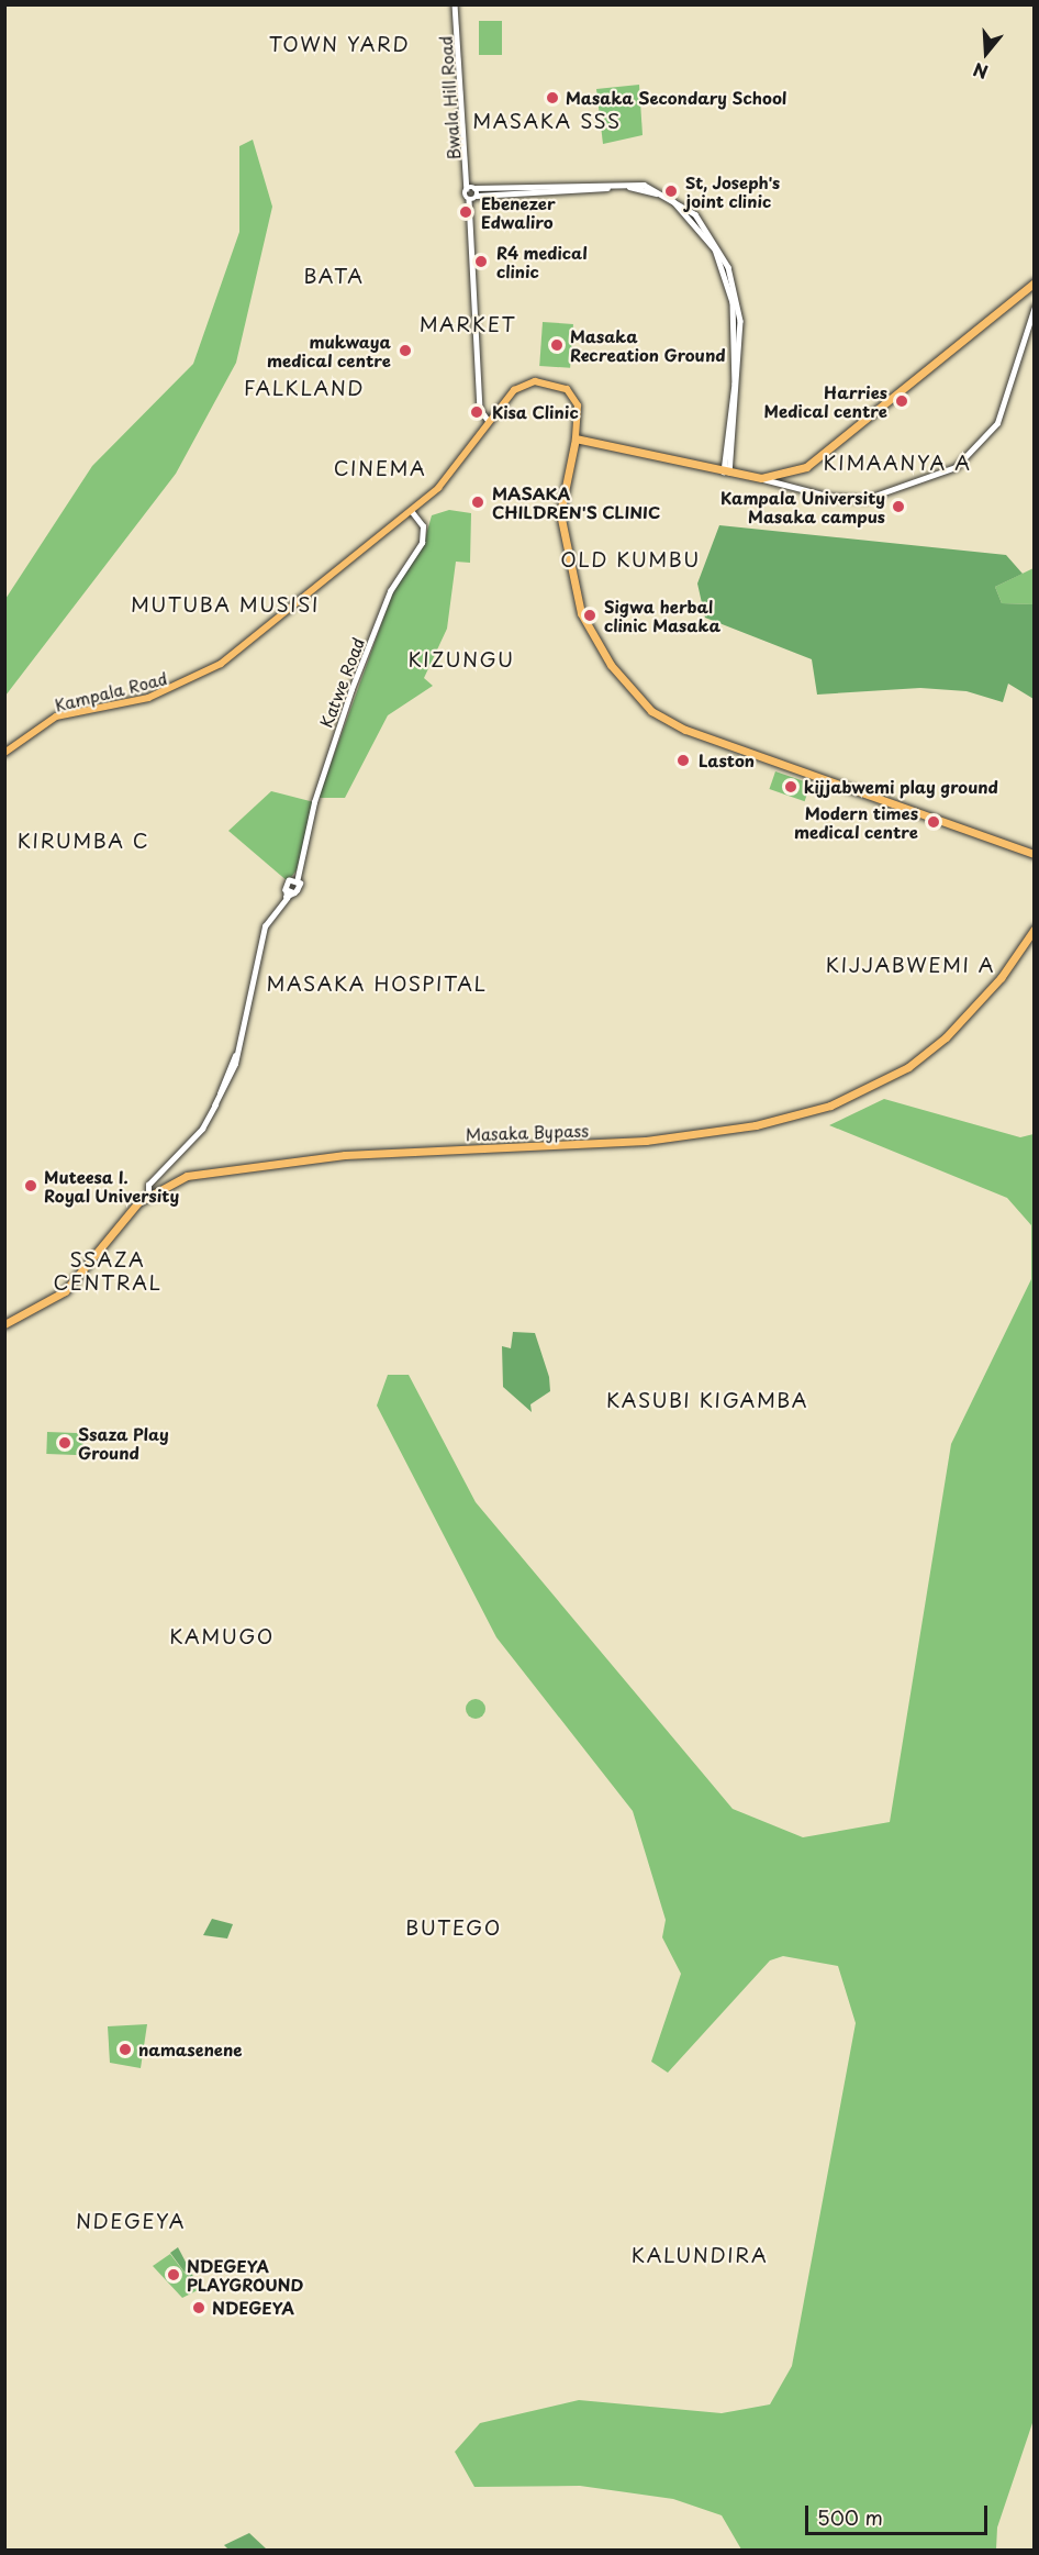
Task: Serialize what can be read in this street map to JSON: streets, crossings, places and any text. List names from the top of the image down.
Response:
{
  "streets": {
    "highway": ["Masaka Bypass"],
    "main road": ["Kampala Road"],
    "street": ["Bwala Hill Road", "Katwe Road"]
  },
  "crossings": [
    ["Katwe Road", "Kampala Road"]
  ],
  "districts": [
    "TOWN YARD",
    "MASAKA SSS",
    "BATA",
    "MARKET",
    "FALKLAND",
    "KIMAANYA A",
    "CINEMA",
    "OLD KUMBU",
    "MUTUBA MUSISI",
    "KIZUNGU",
    "KIRUMBA C",
    "KIJJABWEMI A",
    "MASAKA HOSPITAL",
    "SSAZA CENTRAL",
    "KASUBI KIGAMBA",
    "KAMUGO",
    "BUTEGO",
    "NDEGEYA",
    "KALUNDIRA"
  ],
  "places": [
    "Masaka Secondary School",
    "St, Joseph's joint clinic",
    "Ebenezer Edwaliro",
    "R4 medical clinic",
    "Masaka Recreation Ground",
    "mukwaya medical centre",
    "Harries Medical centre",
    "Kisa Clinic",
    "MASAKA CHILDREN'S CLINIC",
    "Kampala University Masaka campus",
    "Sigwa herbal clinic Masaka",
    "Laston",
    "kijjabwemi play ground",
    "Modern times medical centre",
    "Muteesa I. Royal University",
    "Ssaza Play Ground",
    "namasenene",
    "NDEGEYA PLAYGROUND",
    "NDEGEYA"
  ],
  "scale_bar": "500 m",
  "north": "bottom"
}
